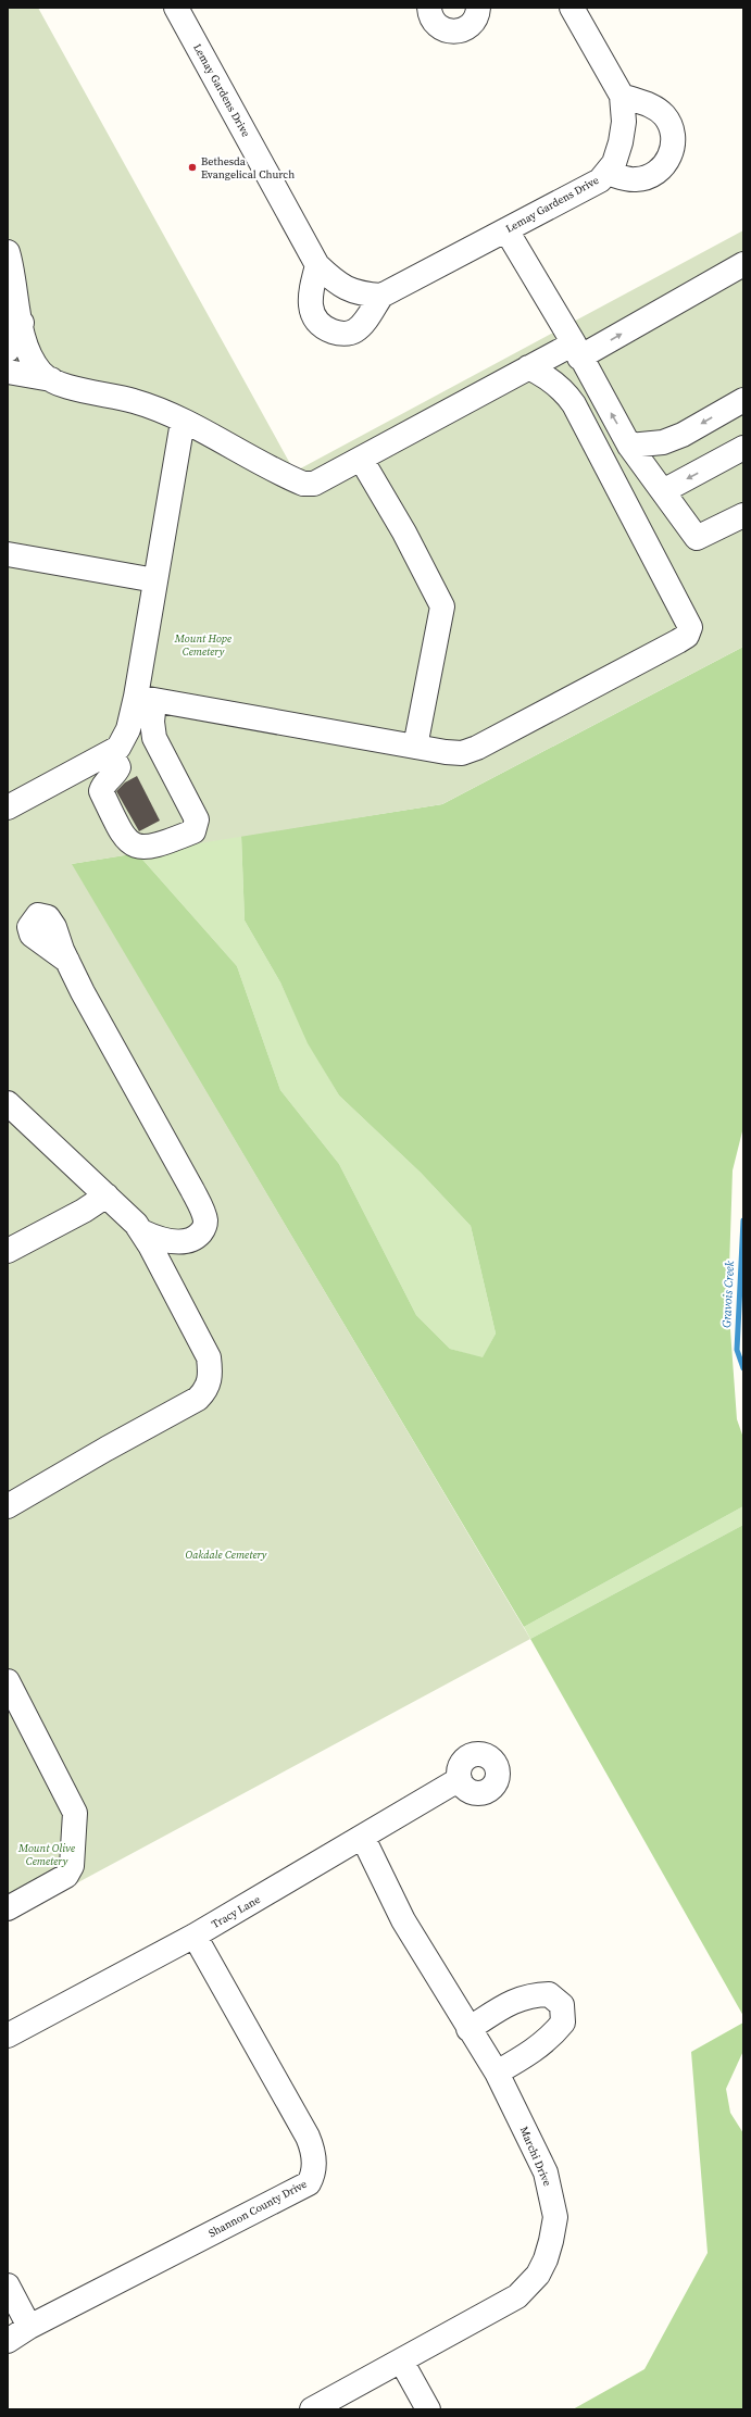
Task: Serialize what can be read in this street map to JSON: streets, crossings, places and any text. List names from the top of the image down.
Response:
{
  "streets": {
    "street": [
      "Lemay Gardens Drive",
      "Tracy Lane",
      "Marchi Drive",
      "Shannon County Drive"
    ]
  },
  "crossings": [
    ["Tracy Lane", "Marchi Drive"],
    ["Tracy Lane", "Shannon County Drive"]
  ],
  "water": ["Gravois Creek"],
  "parks": ["Mount Hope Cemetery", "Oakdale Cemetery", "Mount Olive Cemetery"],
  "places": ["Bethesda Evangelical Church"]
}
